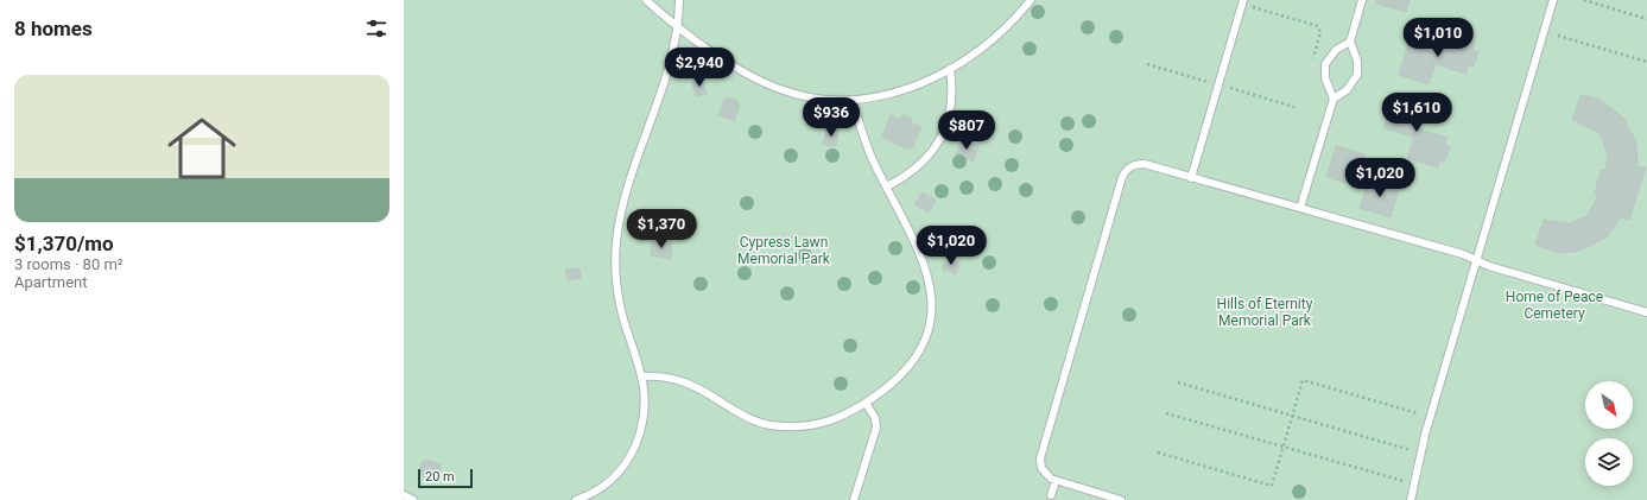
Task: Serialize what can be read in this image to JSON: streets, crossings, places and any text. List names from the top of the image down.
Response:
{
  "parks": ["Cypress Lawn Memorial Park", "Home of Peace Cemetery", "Hills of Eternity Memorial Park"],
  "scale_bar": "20 m",
  "north": "bottom right",
  "page": {
    "heading": "8 homes",
    "price": [
      "$1,010",
      "$2,940",
      "$1,610",
      "$936",
      "$807",
      "$1,020",
      "$1,370",
      "$1,020"
    ],
    "list": [
      {
        "name": "$1,370/mo",
        "note": "3 rooms · 80 m² · Apartment"
      }
    ],
    "scale": "20 m"
  }
}
